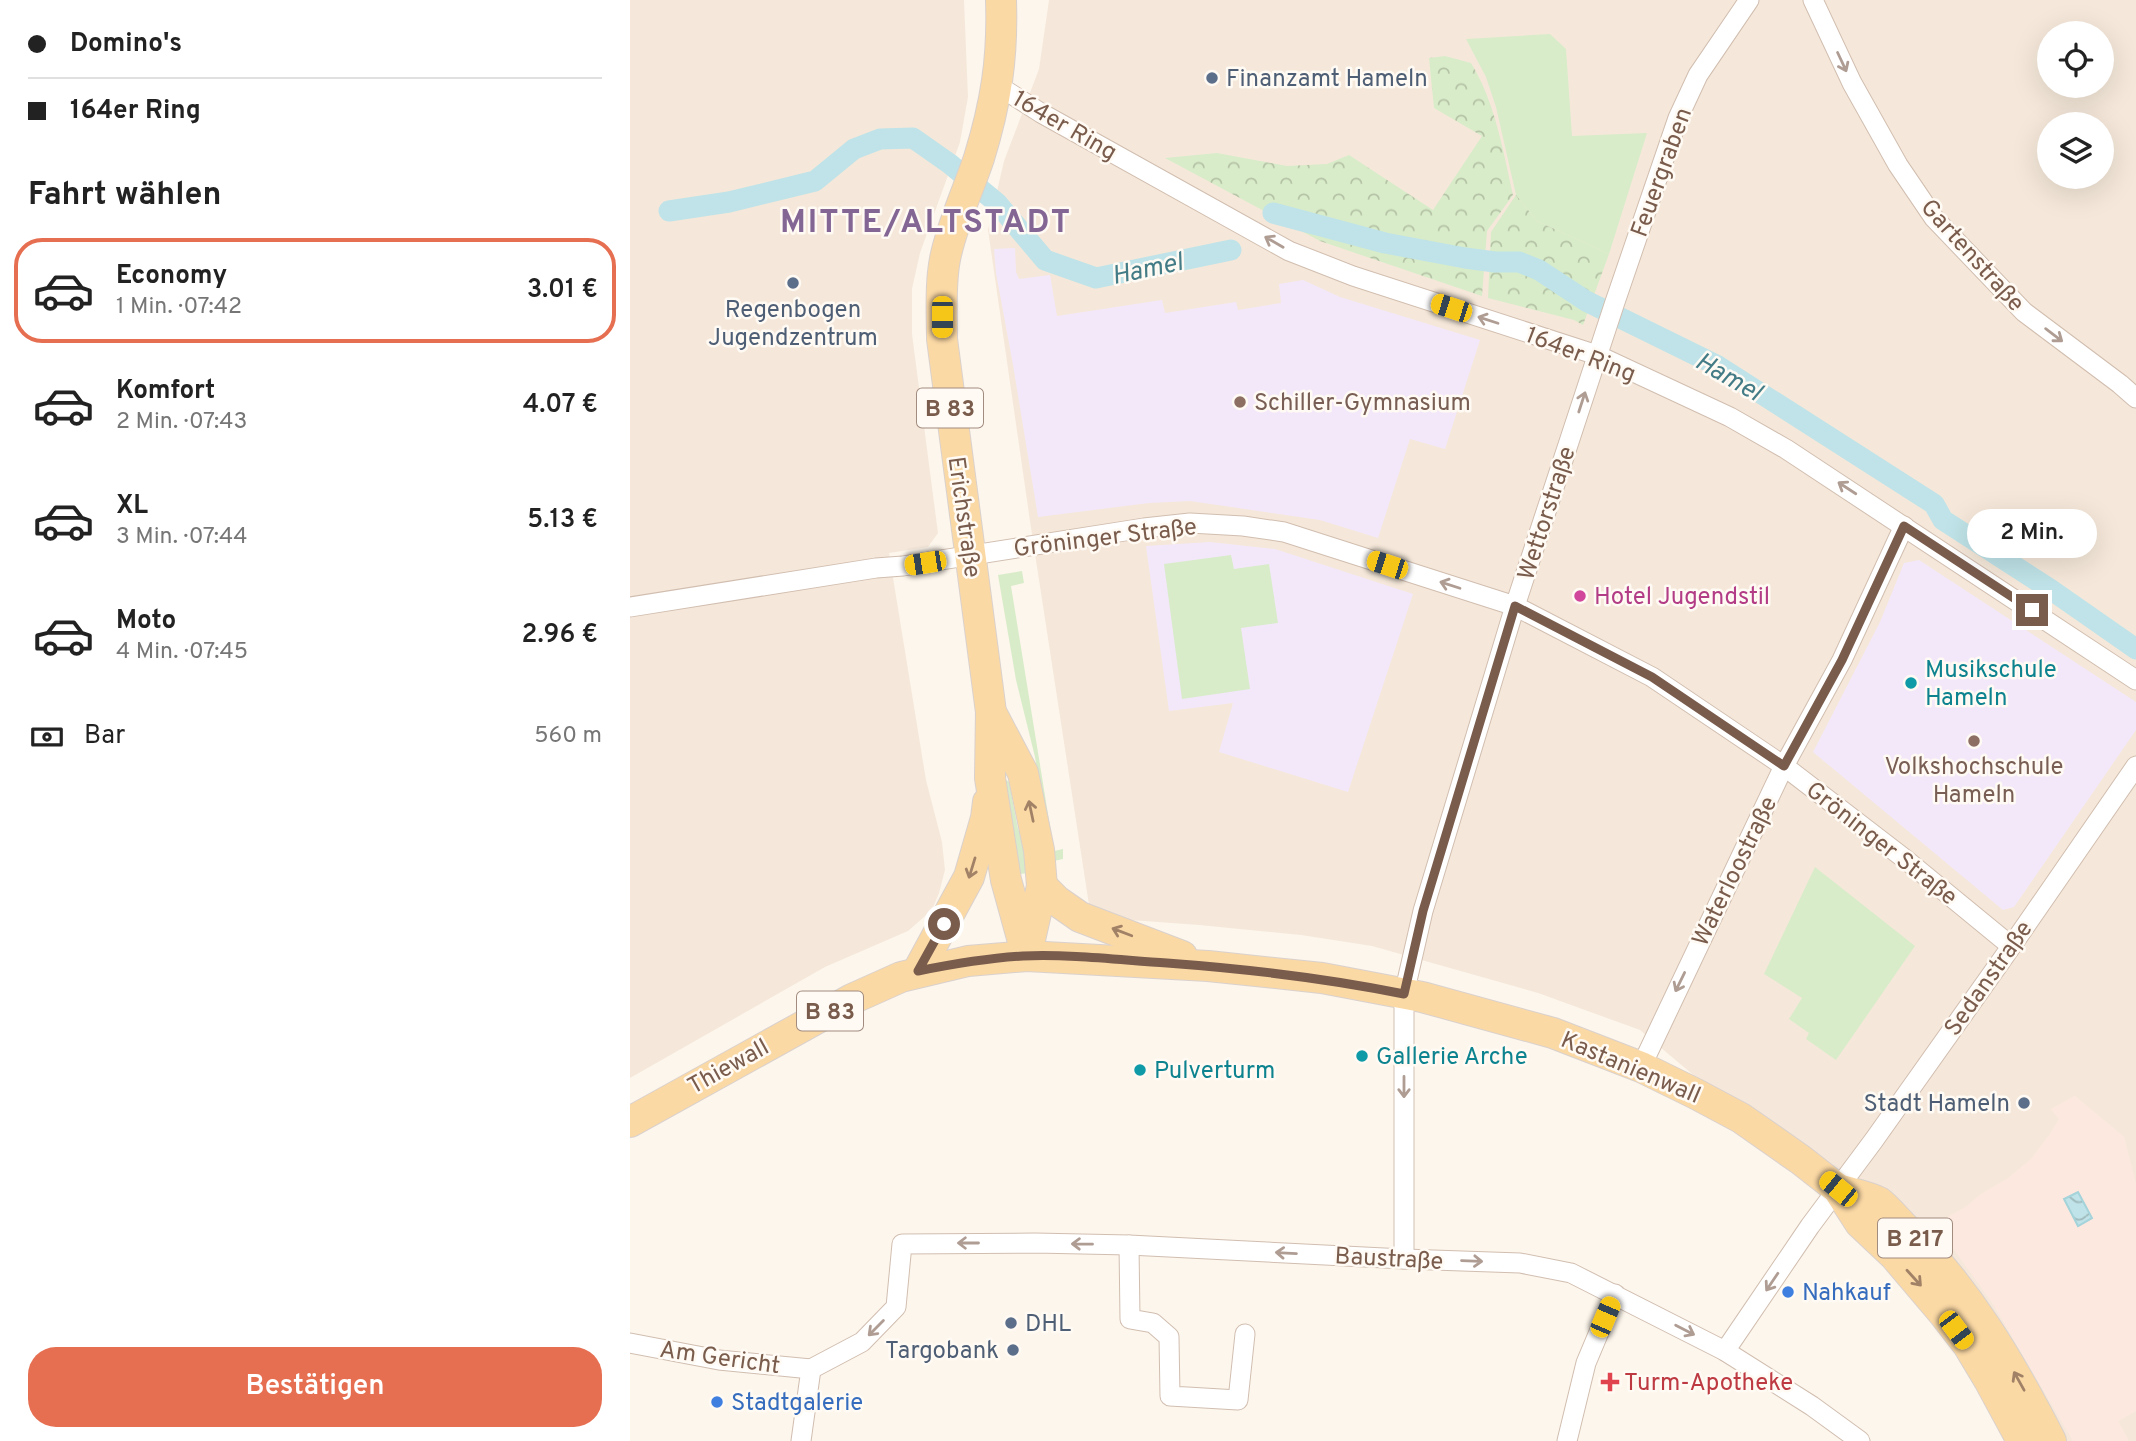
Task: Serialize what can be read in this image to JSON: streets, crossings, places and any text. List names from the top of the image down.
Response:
{
  "streets": {
    "main road": [
      "B 83",
      "Erichstraße",
      "Thiewall",
      "Kastanienwall",
      "B 217"
    ],
    "street": [
      "164er Ring",
      "Feuergraben",
      "Gartenstraße",
      "Wettorstraße",
      "Gröninger Straße",
      "Waterloostraße",
      "Sedanstraße",
      "Baustraße",
      "Am Gericht"
    ]
  },
  "crossings": [
    ["164er Ring", "Feuergraben"],
    ["164er Ring", "B 83"],
    ["164er Ring", "Wettorstraße"],
    ["164er Ring", "Erichstraße"],
    ["164er Ring", "Waterloostraße"],
    ["Feuergraben", "Wettorstraße"],
    ["B 83", "Erichstraße"],
    ["B 83", "Thiewall"],
    ["Wettorstraße", "Gröninger Straße"],
    ["Wettorstraße", "Kastanienwall"],
    ["Wettorstraße", "Baustraße"],
    ["Erichstraße", "Gröninger Straße"],
    ["Erichstraße", "Thiewall"],
    ["Erichstraße", "Kastanienwall"],
    ["Gröninger Straße", "Waterloostraße"],
    ["Gröninger Straße", "Sedanstraße"],
    ["Waterloostraße", "Kastanienwall"],
    ["Sedanstraße", "Kastanienwall"],
    ["Thiewall", "Kastanienwall"],
    ["Baustraße", "Am Gericht"]
  ],
  "one_way": [
    "164er Ring",
    "Gartenstraße",
    "Gröninger Straße",
    "Waterloostraße"
  ],
  "districts": ["MITTE/ALTSTADT"],
  "water": ["Hamel"],
  "places": {
    "other": [
      "Finanzamt Hameln",
      "Regenbogen Jugendzentrum",
      "Schiller-Gymnasium",
      "Hotel Jugendstil",
      "Musikschule Hameln",
      "Volkshochschule Hameln",
      "Gallerie Arche",
      "Pulverturm",
      "Stadt Hameln",
      "Nahkauf",
      "DHL",
      "Targobank",
      "Stadtgalerie"
    ],
    "health": ["Turm-Apotheke"]
  },
  "page": {
    "banner": ["Domino's", "164er Ring"],
    "heading": "Fahrt wählen",
    "list": [
      {
        "name": "Economy",
        "note": "1 Min. · 07:42",
        "value": "3.01 €"
      },
      {
        "name": "Komfort",
        "note": "2 Min. · 07:43",
        "value": "4.07 €"
      },
      {
        "name": "XL",
        "note": "3 Min. · 07:44",
        "value": "5.13 €"
      },
      {
        "name": "Moto",
        "note": "4 Min. · 07:45",
        "value": "2.96 €"
      }
    ],
    "bubble": "2 Min.",
    "pay": ["Bar", "560 m"],
    "buttons": "Bestätigen"
  }
}
